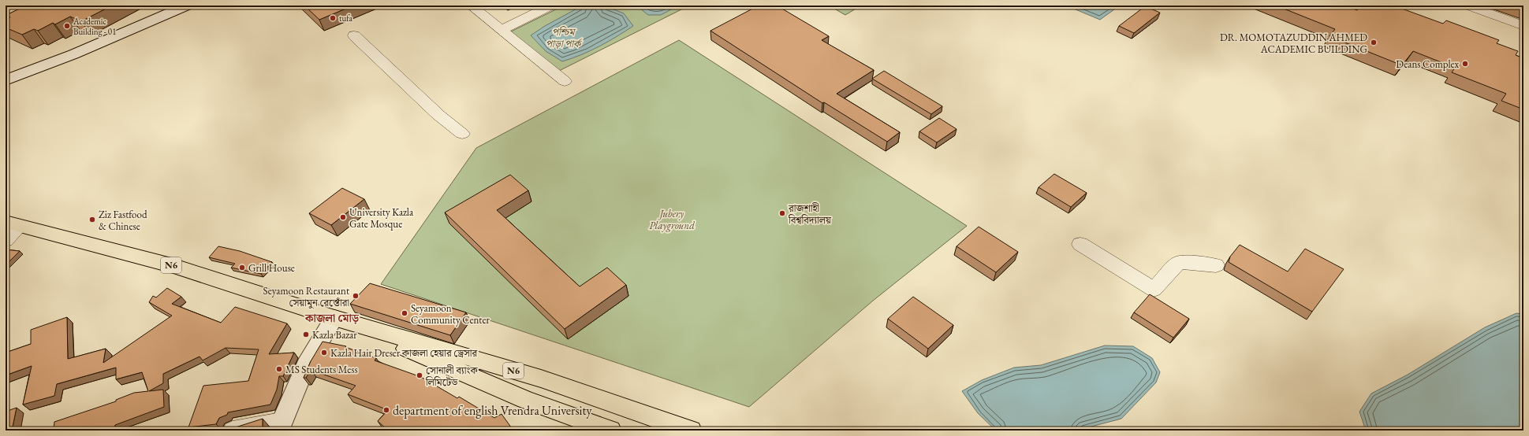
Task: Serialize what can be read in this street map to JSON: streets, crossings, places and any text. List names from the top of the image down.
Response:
{
  "streets": {
    "highway": ["N6"]
  },
  "districts": ["কাজলা মোড়"],
  "parks": ["পশ্চিম পাড়া পার্ক", "Jubery Playground"],
  "places": [
    "tufa",
    "Academic Building - 01",
    "DR. MOMOTAZUDDIN AHMED ACADEMIC BUILDING",
    "Deans Complex",
    "রাজশাহী বিশ্ববিদ্যালয়",
    "University Kazla Gate Mosque",
    "Ziz Fastfood & Chinese",
    "Grill House",
    "Seyamoon Restaurant সেয়ামুন রেস্তোঁরা",
    "Seyamoon Community Center",
    "Kazla Bazar",
    "Kazla Hair Dreser কাজলা হেয়ার ড্রেসার",
    "MS Students Mess",
    "সোনালী ব্যাংক লিমিটেড",
    "department of english Vrendra University"
  ]
}
